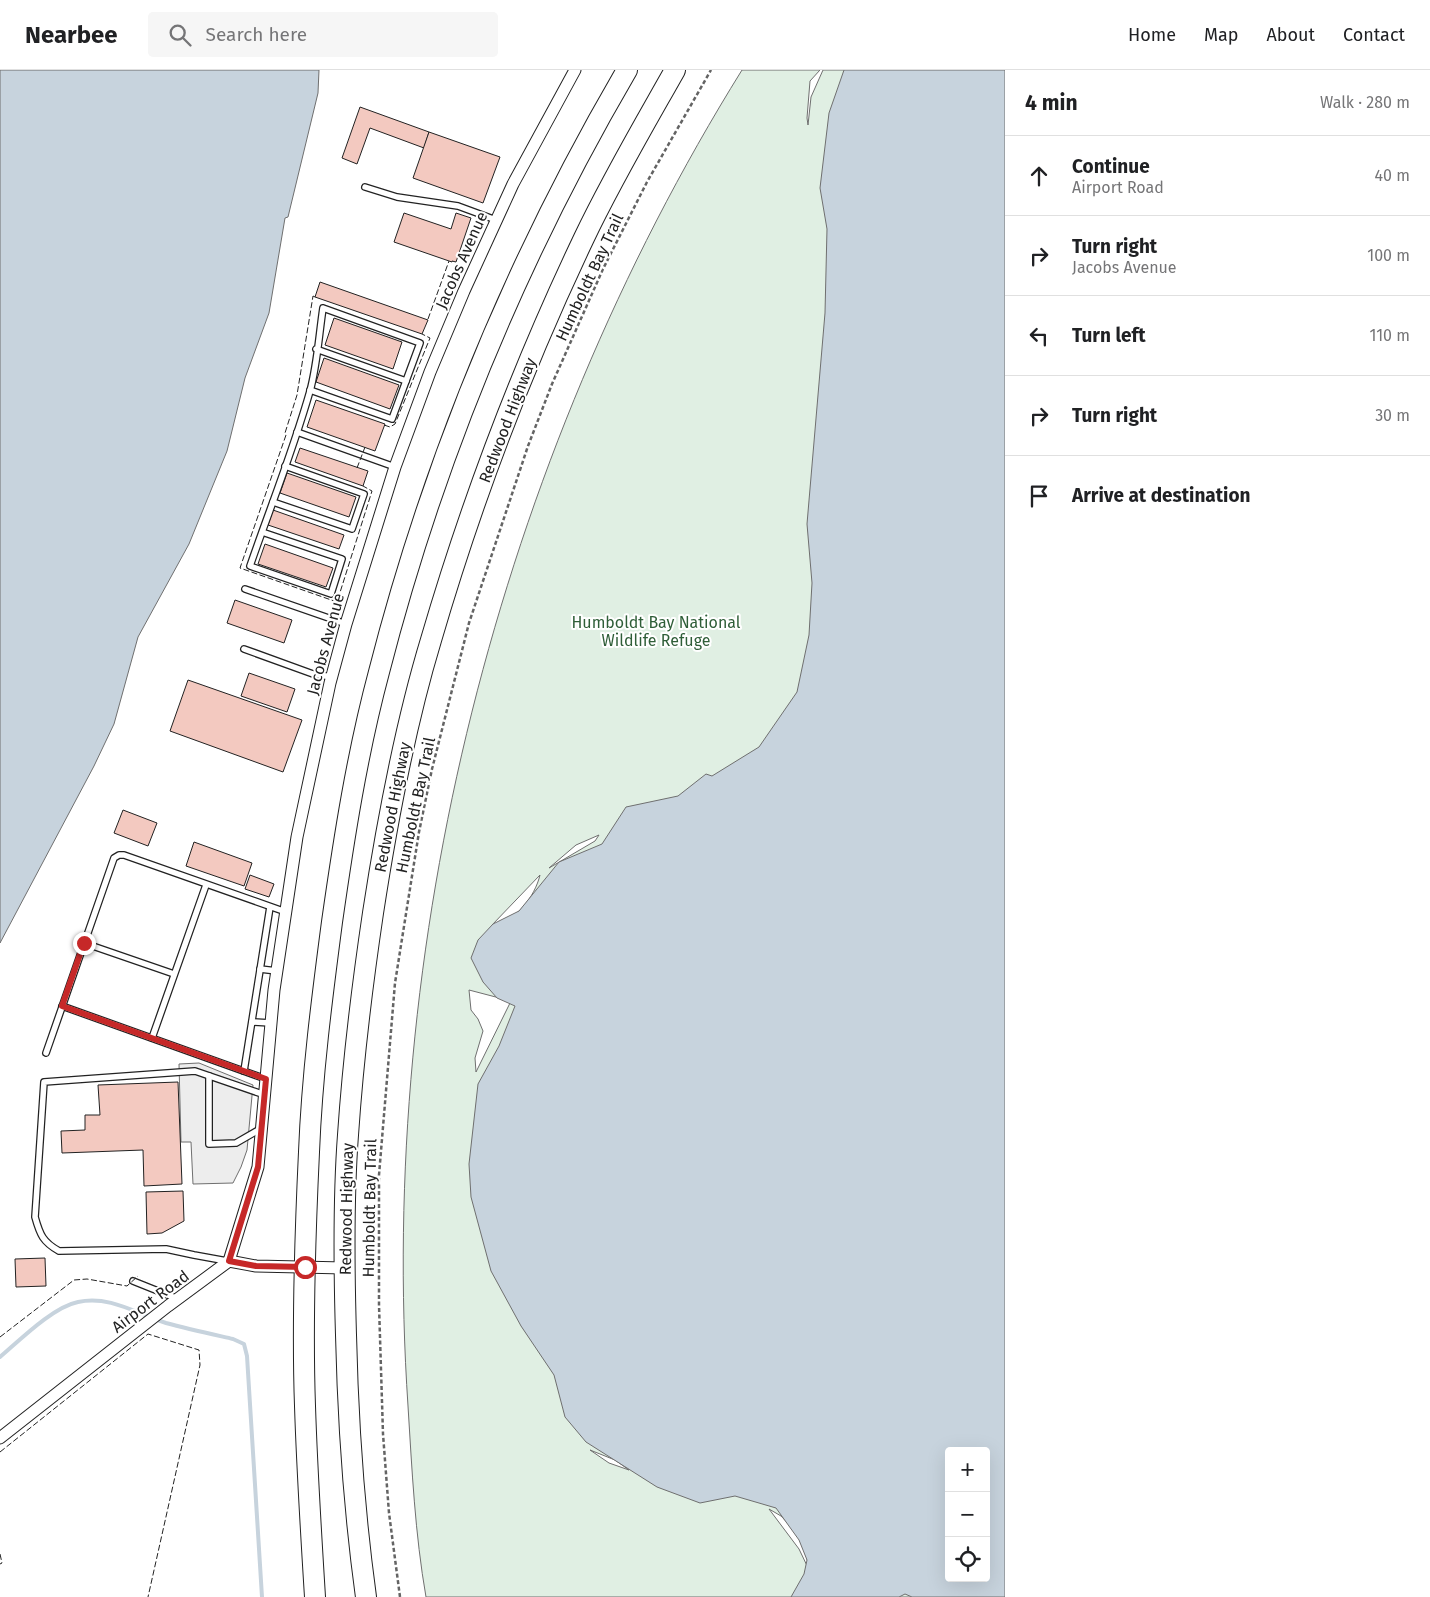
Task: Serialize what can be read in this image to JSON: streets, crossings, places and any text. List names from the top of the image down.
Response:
{
  "streets": {
    "highway": ["Redwood Highway"],
    "street": ["Jacobs Avenue", "Airport Road"],
    "path": ["Humboldt Bay Trail"]
  },
  "crossings": [
    ["Jacobs Avenue", "Airport Road"]
  ],
  "parks": ["Humboldt Bay National Wildlife Refuge"],
  "page": {
    "header": "Nearbee",
    "search": "Search here",
    "nav": [
      "Home",
      "Map",
      "About",
      "Contact"
    ],
    "heading": ["4 min", "Walk · 280 m"],
    "list": [
      ["Continue", "Airport Road", "40 m"],
      ["Turn right", "Jacobs Avenue", "100 m"],
      ["Turn left", "110 m"],
      ["Turn right", "30 m"],
      "Arrive at destination"
    ],
    "map_buttons": ["+", "−"]
  }
}
